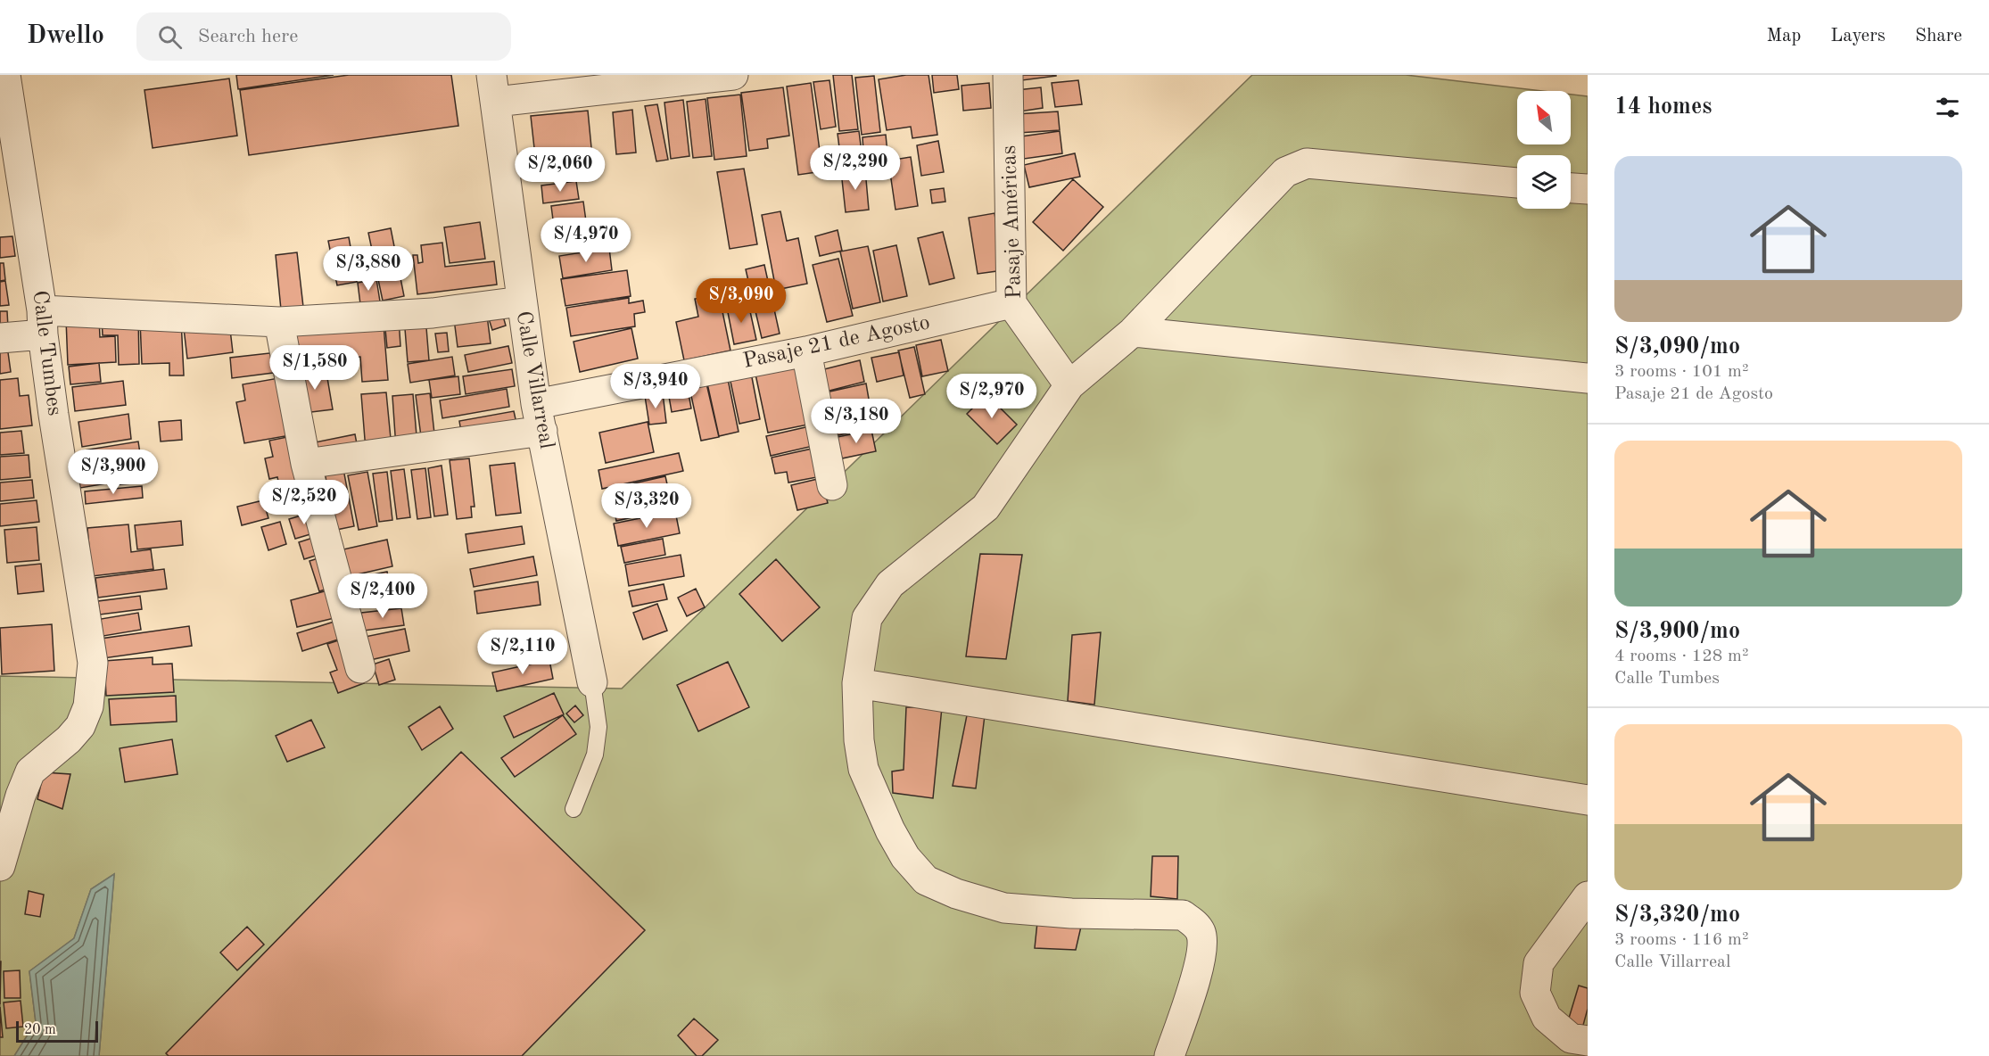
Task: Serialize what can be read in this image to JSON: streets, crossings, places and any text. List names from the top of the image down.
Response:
{
  "streets": {
    "street": [
      "Pasaje Américas",
      "Pasaje 21 de Agosto",
      "Calle Tumbes",
      "Calle Villarreal"
    ]
  },
  "crossings": [
    ["Pasaje Américas", "Pasaje 21 de Agosto"],
    ["Pasaje 21 de Agosto", "Calle Villarreal"]
  ],
  "scale_bar": "20 m",
  "north": "top left",
  "page": {
    "header": "Dwello",
    "search": "Search here",
    "nav": ["Map", "Layers", "Share"],
    "heading": "14 homes",
    "list": [
      {
        "name": "S/3,090/mo",
        "note": "3 rooms · 101 m² · Pasaje 21 de Agosto"
      },
      {
        "name": "S/3,900/mo",
        "note": "4 rooms · 128 m² · Calle Tumbes"
      },
      {
        "name": "S/3,320/mo",
        "note": "3 rooms · 116 m² · Calle Villarreal"
      }
    ],
    "price": [
      "S/2,290",
      "S/2,060",
      "S/4,970",
      "S/3,880",
      "S/3,090",
      "S/1,580",
      "S/3,940",
      "S/2,970",
      "S/3,180",
      "S/3,900",
      "S/2,520",
      "S/3,320",
      "S/2,400",
      "S/2,110"
    ],
    "scale": "20 m"
  }
}
